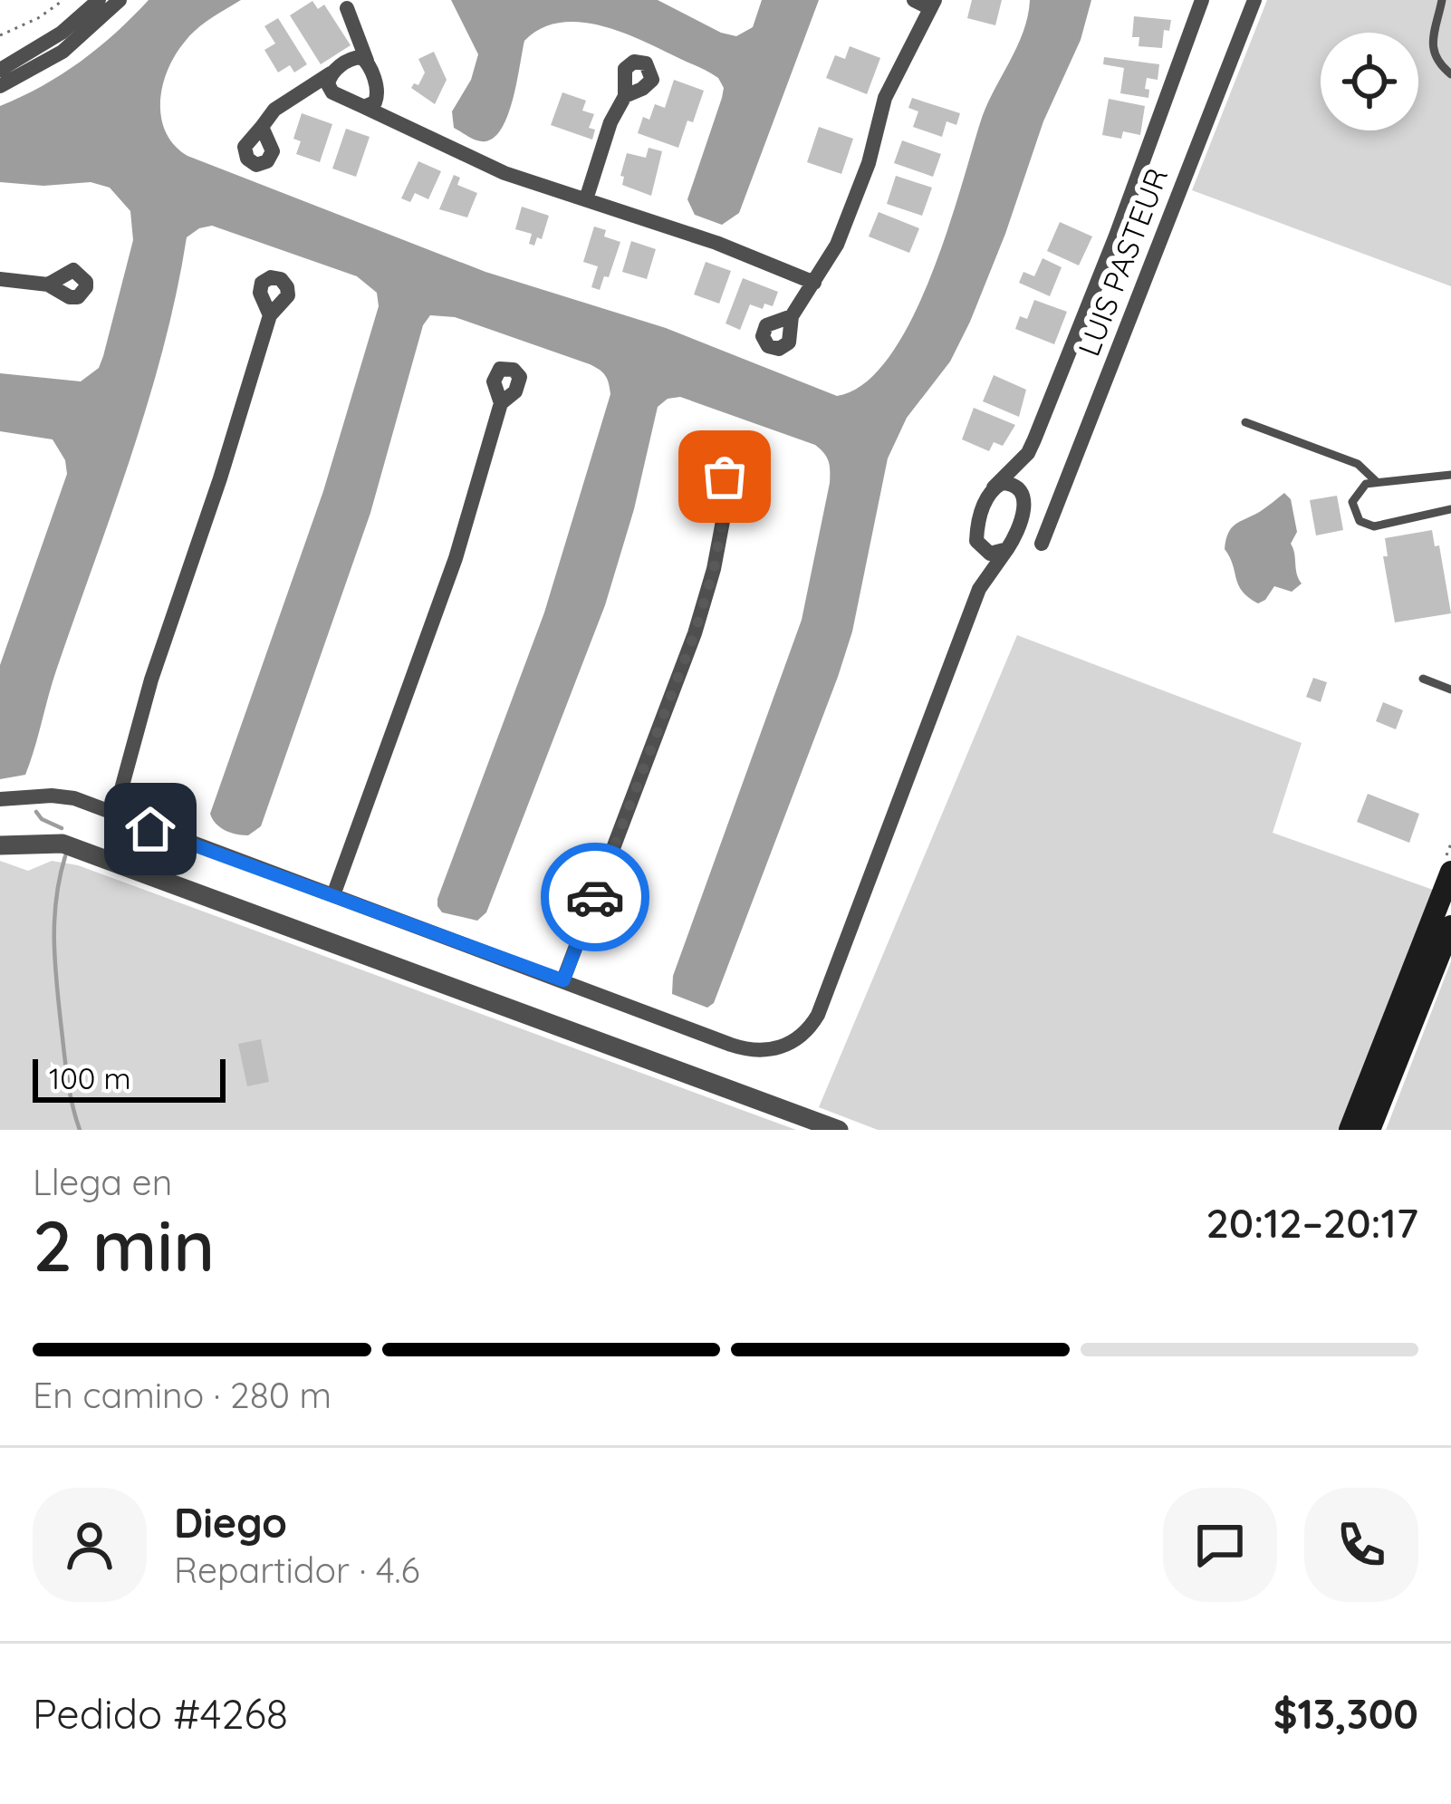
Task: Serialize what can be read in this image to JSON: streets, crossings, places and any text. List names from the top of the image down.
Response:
{
  "streets": {
    "street": ["LUIS PASTEUR"]
  },
  "scale_bar": "100 m",
  "page": {
    "scale": "100 m",
    "heading": ["2 min", "Llega en", "20:12–20:17"],
    "panel": [
      "Diego",
      "Repartidor · 4.6",
      "Pedido #4268",
      "$13,300"
    ],
    "bar": "En camino · 280 m"
  }
}
